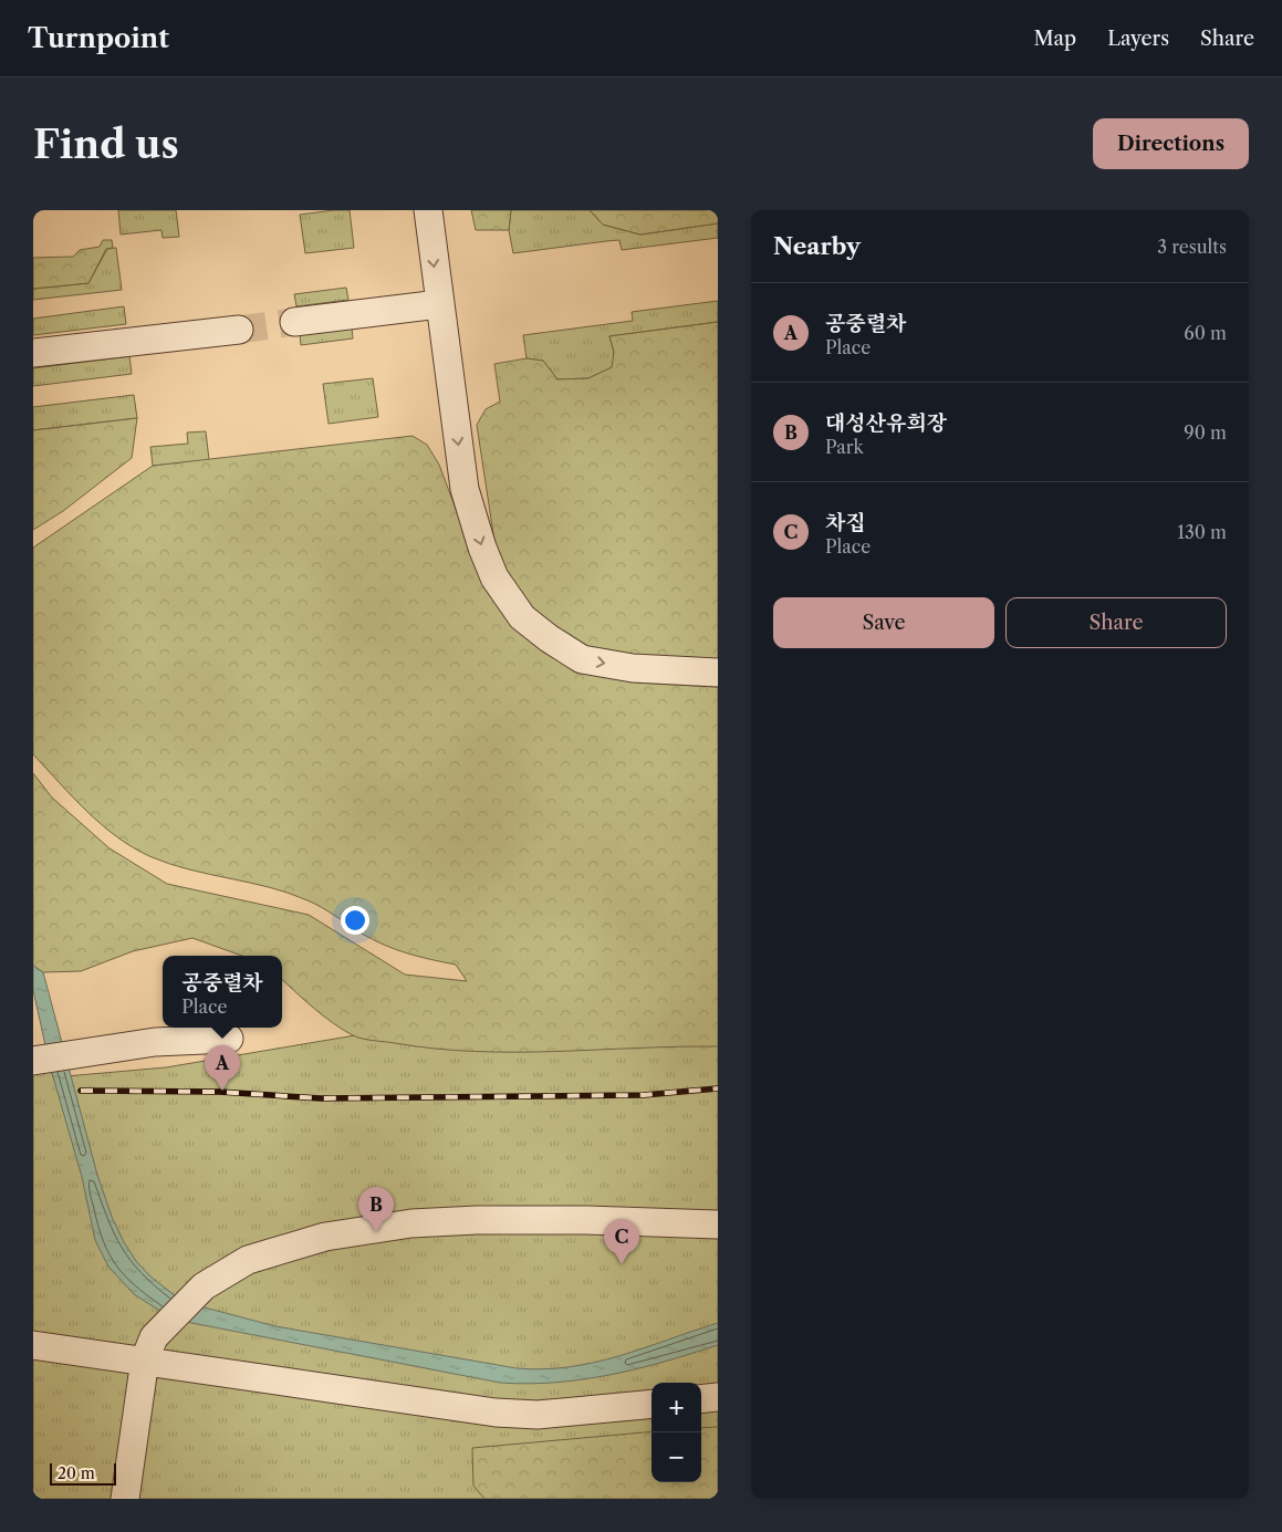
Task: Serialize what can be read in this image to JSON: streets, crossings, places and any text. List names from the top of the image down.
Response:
{
  "scale_bar": "20 m",
  "page": {
    "header": "Turnpoint",
    "nav": ["Map", "Layers", "Share"],
    "buttons": [
      "Directions",
      ["Save", "Share"]
    ],
    "title": "Find us",
    "heading": ["Nearby", "3 results"],
    "list": [
      {
        "mark": "A",
        "name": "공중렬차",
        "note": "Place",
        "value": "60 m"
      },
      {
        "mark": "B",
        "name": "대성산유희장",
        "note": "Park",
        "value": "90 m"
      },
      {
        "mark": "C",
        "name": "차집",
        "note": "Place",
        "value": "130 m"
      }
    ],
    "popup": ["공중렬차", "Place"],
    "pins": ["A", "B", "C"],
    "map_buttons": ["+", "−"],
    "scale": "20 m"
  }
}
